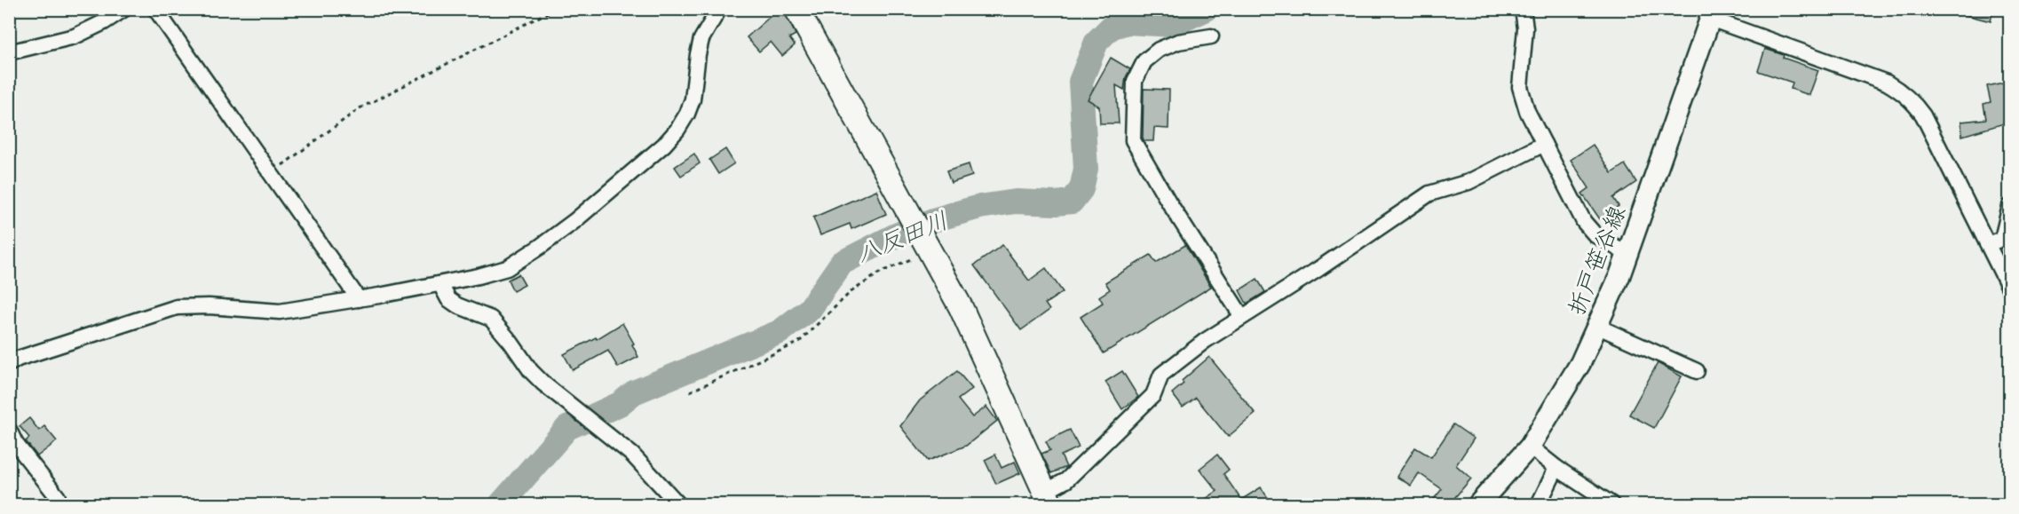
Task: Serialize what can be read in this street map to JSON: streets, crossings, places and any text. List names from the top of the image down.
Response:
{
  "streets": {
    "main road": ["折戸笹谷線"]
  },
  "water": ["八反田川"]
}
